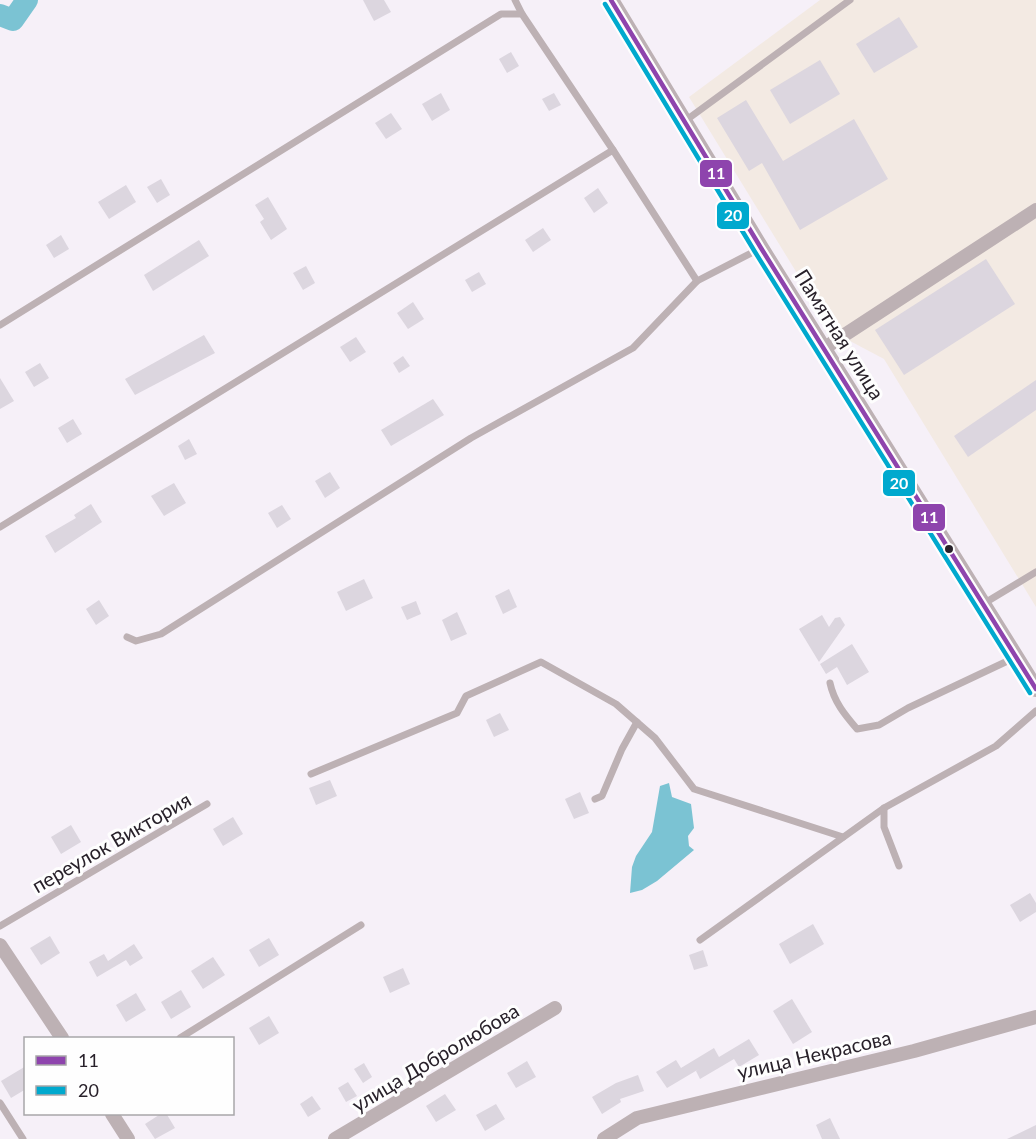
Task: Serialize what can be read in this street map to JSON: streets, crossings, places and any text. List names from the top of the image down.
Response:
{
  "streets": {
    "street": ["Памятная улица", "улица Некрасова", "улица Добролюбова"],
    "lane": ["переулок Виктория"]
  },
  "lines": ["transit line 11", "transit line 20"],
  "legend": ["11", "20"]
}
